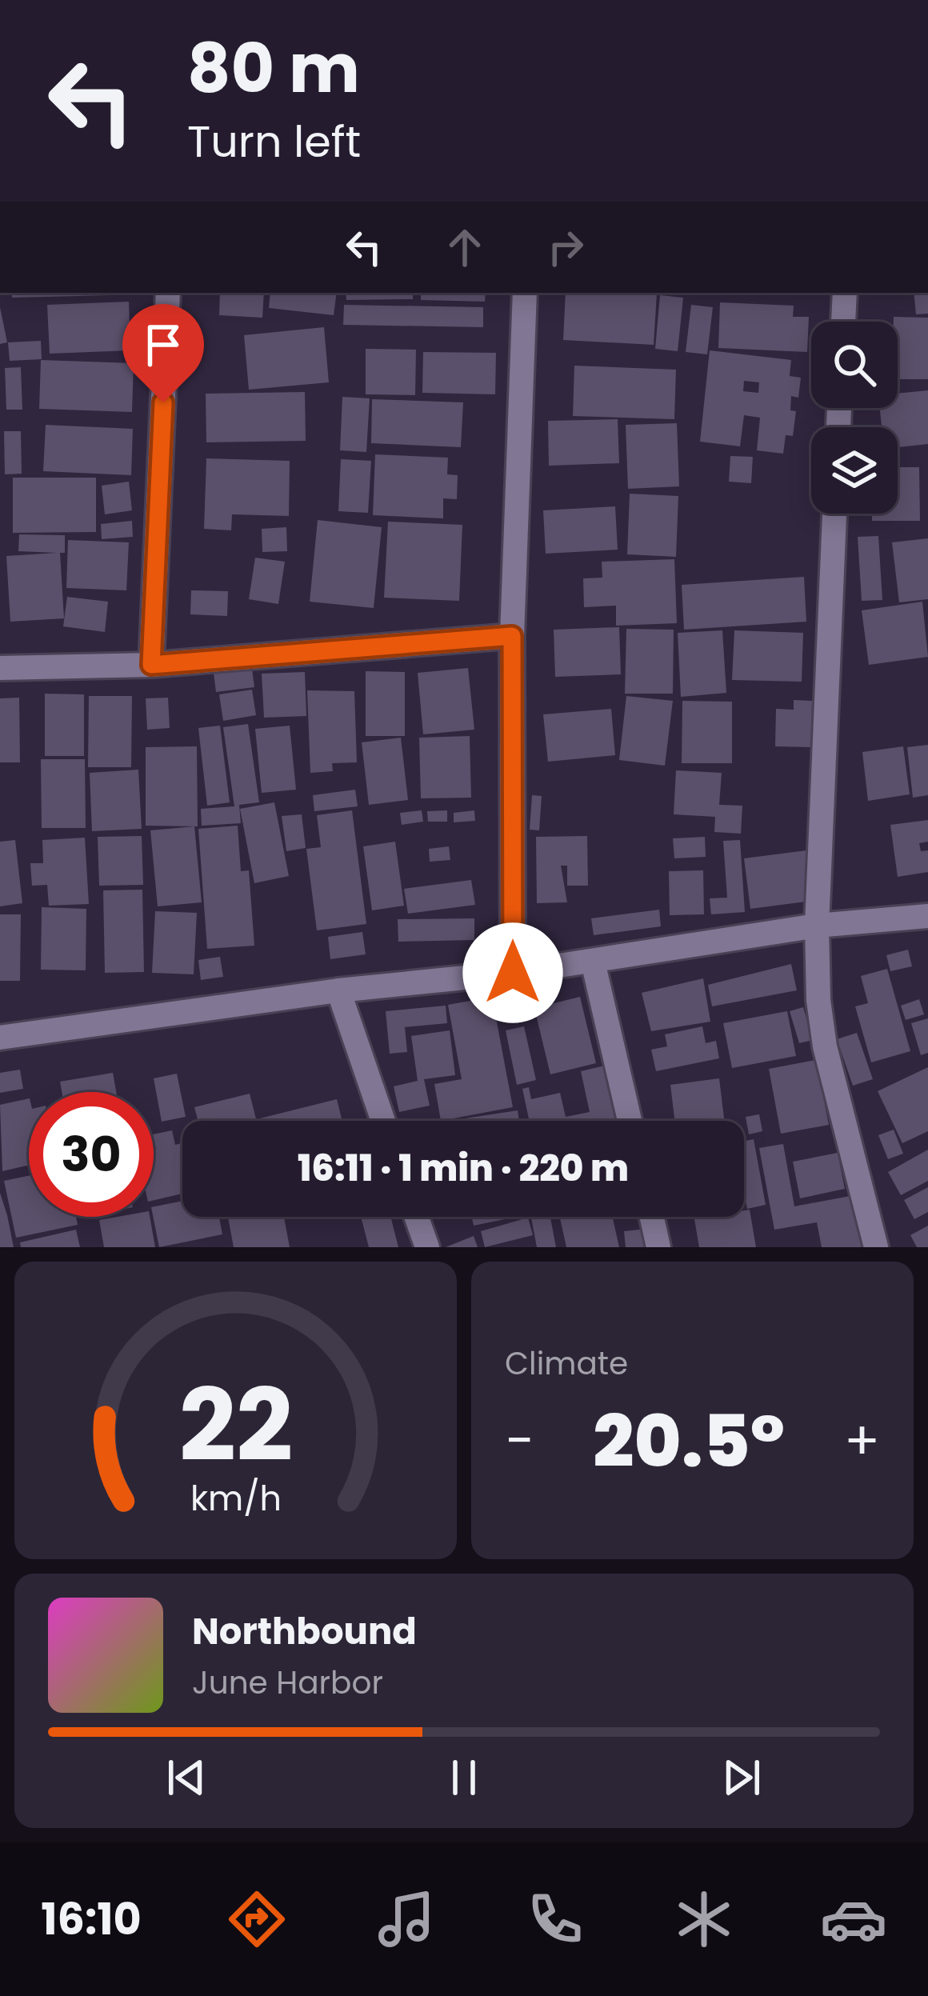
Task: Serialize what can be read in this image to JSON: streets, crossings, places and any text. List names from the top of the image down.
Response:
{
  "page": {
    "turn": ["80 m", "Turn left"],
    "limit": "30",
    "trip": "16:11 · 1 min · 220 m",
    "tile": "Climate",
    "heat": ["−", "20.5°", "+"],
    "song": ["Northbound", "June Harbor"],
    "tabs": "16:10",
    "gauge": ["22", "km/h"]
  }
}
